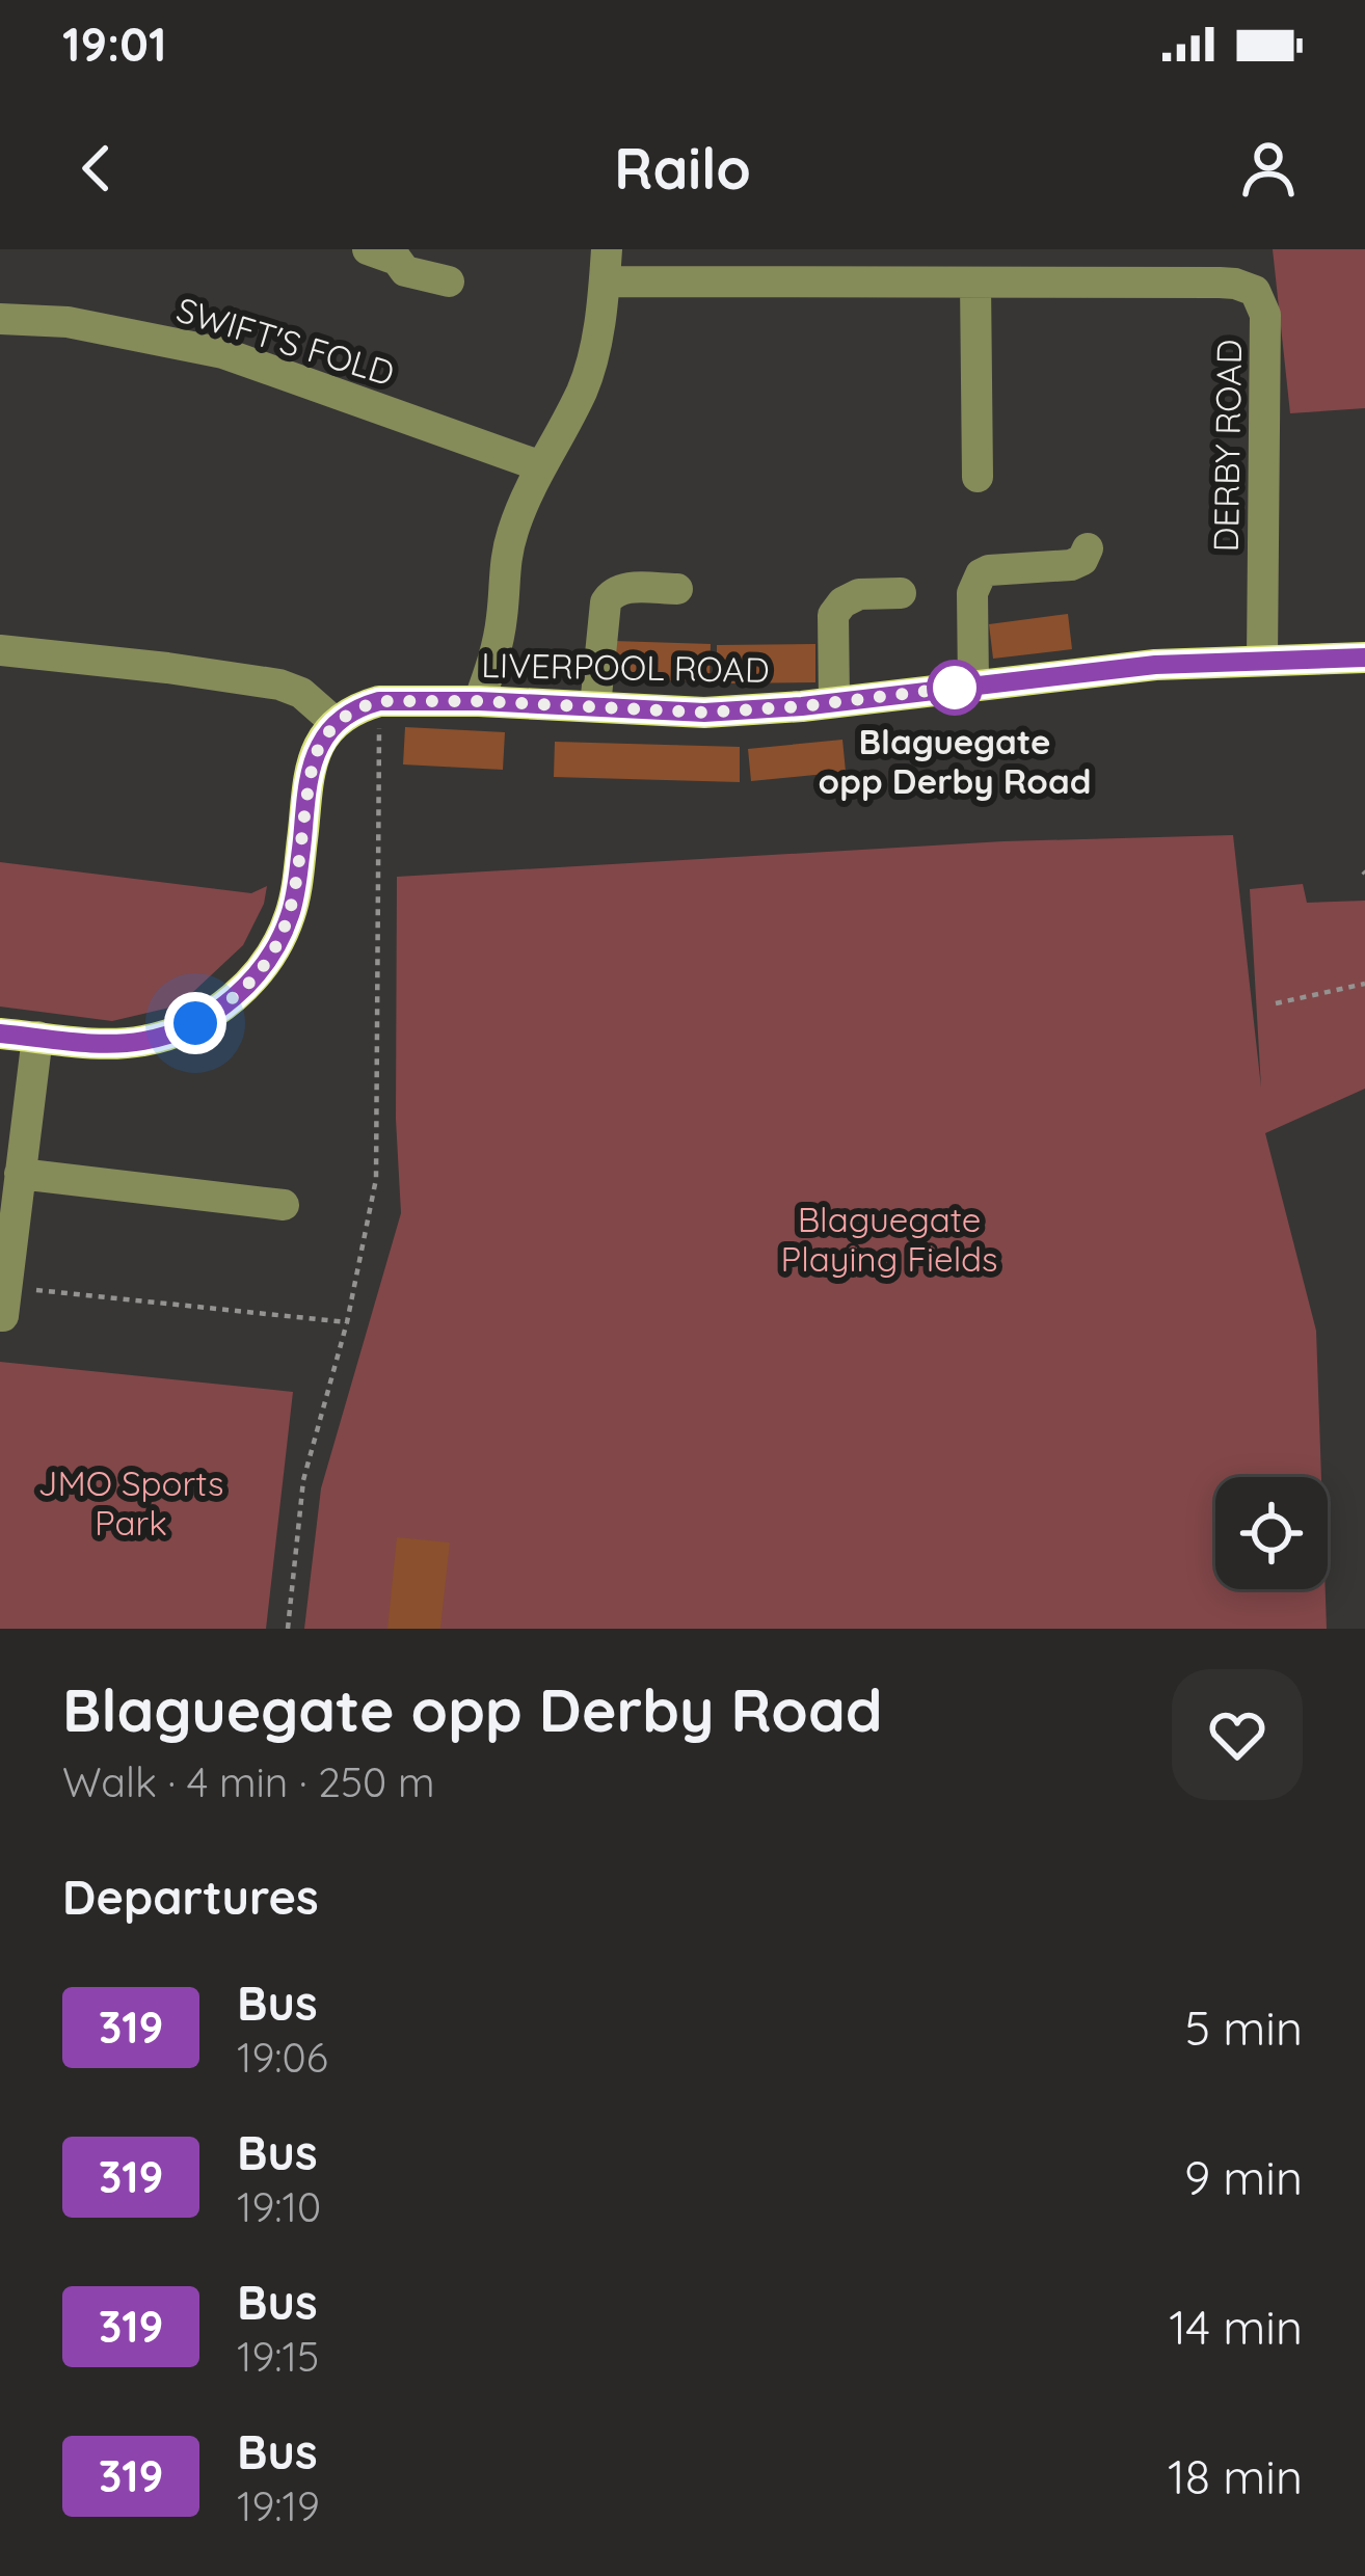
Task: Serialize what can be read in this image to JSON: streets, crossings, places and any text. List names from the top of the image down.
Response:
{
  "streets": {
    "main road": ["LIVERPOOL ROAD"],
    "street": ["SWIFT'S FOLD", "DERBY ROAD"]
  },
  "crossings": [
    ["DERBY ROAD", "LIVERPOOL ROAD"]
  ],
  "parks": ["Blaguegate Playing Fields", "JMO Sports Park"],
  "places": ["Blaguegate opp Derby Road"],
  "lines": ["bus line 319"],
  "page": {
    "status": "19:01",
    "header": "Railo",
    "heading": [
      ["Blaguegate opp Derby Road", "Walk · 4 min · 250 m"],
      "Departures"
    ],
    "list": [
      {
        "mark": "319",
        "name": "Bus",
        "note": "19:06",
        "value": "5 min"
      },
      {
        "mark": "319",
        "name": "Bus",
        "note": "19:10",
        "value": "9 min"
      },
      {
        "mark": "319",
        "name": "Bus",
        "note": "19:15",
        "value": "14 min"
      },
      {
        "mark": "319",
        "name": "Bus",
        "note": "19:19",
        "value": "18 min"
      }
    ]
  }
}
